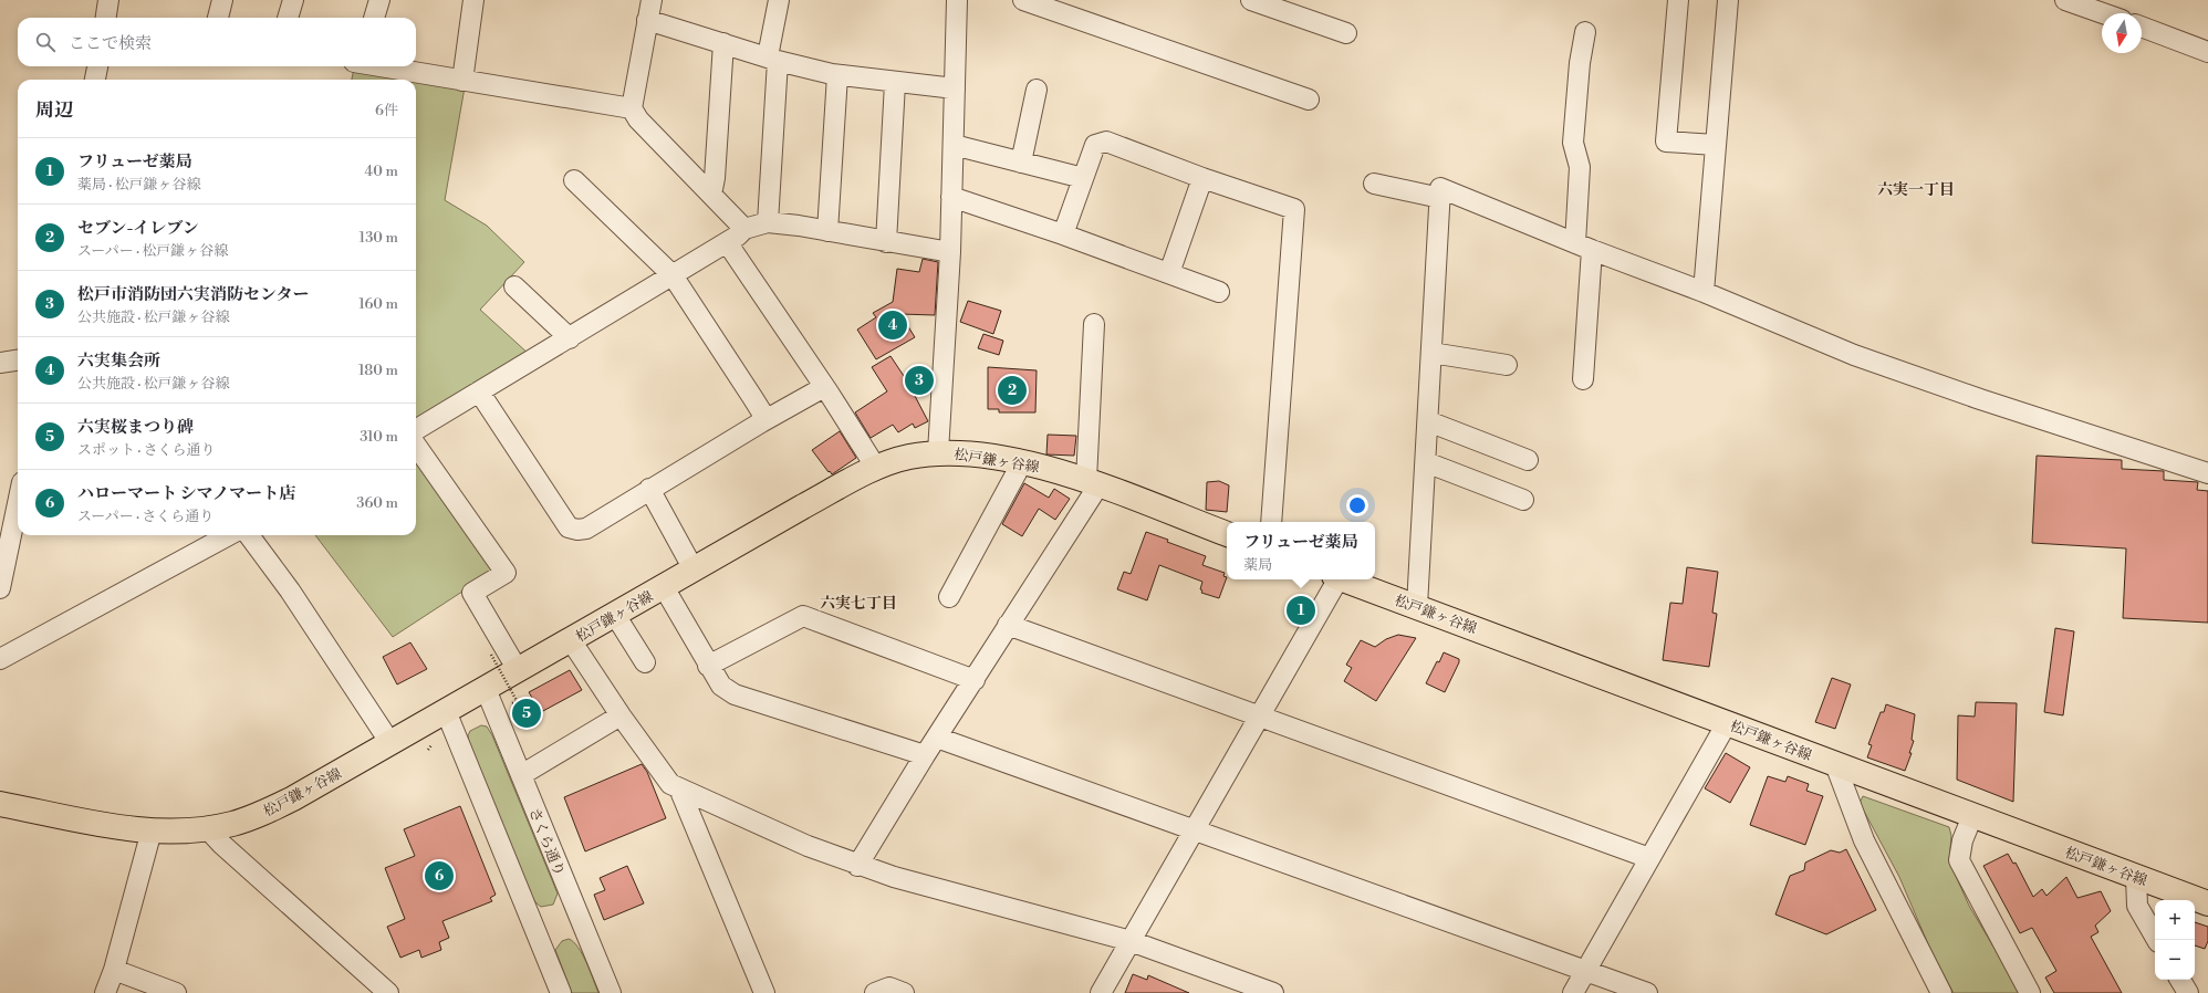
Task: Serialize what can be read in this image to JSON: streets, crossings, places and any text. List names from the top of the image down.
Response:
{
  "streets": {
    "main road": ["松戸鎌ヶ谷線"],
    "street": ["さくら通り"]
  },
  "crossings": [
    ["松戸鎌ヶ谷線", "さくら通り"]
  ],
  "districts": ["六実一丁目", "六実七丁目"],
  "north": "bottom",
  "page": {
    "search": "ここで検索",
    "heading": ["周辺", "6件"],
    "list": [
      {
        "mark": "1",
        "name": "フリューゼ薬局",
        "note": "薬局 · 松戸鎌ヶ谷線",
        "value": "40 m"
      },
      {
        "mark": "2",
        "name": "セブン-イレブン",
        "note": "スーパー · 松戸鎌ヶ谷線",
        "value": "130 m"
      },
      {
        "mark": "3",
        "name": "松戸市消防団六実消防センター",
        "note": "公共施設 · 松戸鎌ヶ谷線",
        "value": "160 m"
      },
      {
        "mark": "4",
        "name": "六実集会所",
        "note": "公共施設 · 松戸鎌ヶ谷線",
        "value": "180 m"
      },
      {
        "mark": "5",
        "name": "六実桜まつり碑",
        "note": "スポット · さくら通り",
        "value": "310 m"
      },
      {
        "mark": "6",
        "name": "ハローマート シマノマート店",
        "note": "スーパー · さくら通り",
        "value": "360 m"
      }
    ],
    "pins": [
      "4",
      "3",
      "2",
      "1",
      "5",
      "6"
    ],
    "popup": ["フリューゼ薬局", "薬局"],
    "map_buttons": ["+", "−"]
  }
}
